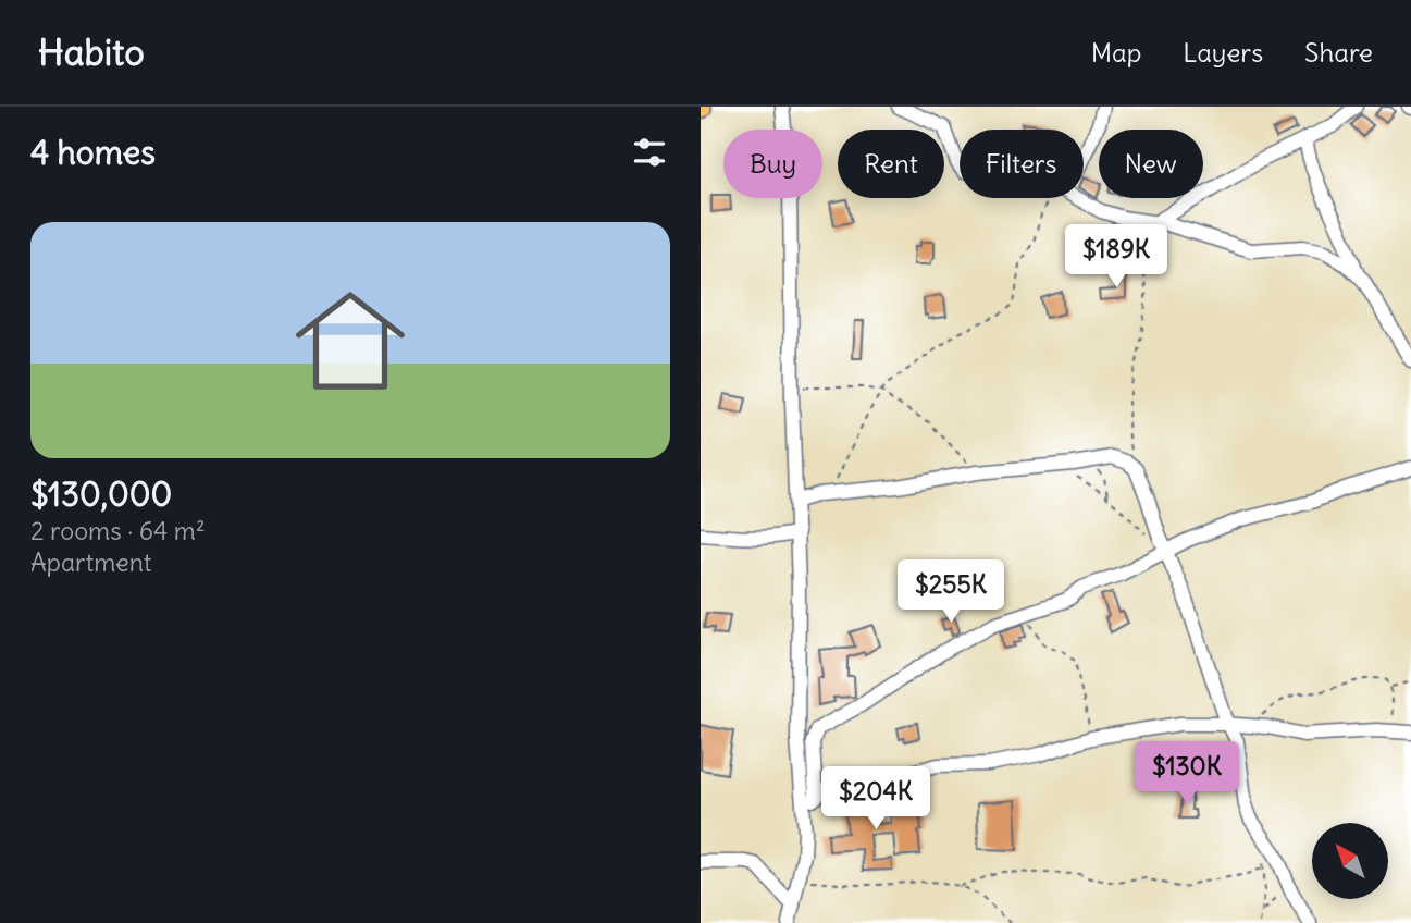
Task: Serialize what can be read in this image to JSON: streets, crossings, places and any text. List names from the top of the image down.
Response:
{
  "north": "top left",
  "page": {
    "header": "Habito",
    "nav": ["Map", "Layers", "Share"],
    "heading": "4 homes",
    "chip": [
      "Buy",
      "Rent",
      "Filters",
      "New"
    ],
    "list": [
      {
        "name": "$130,000",
        "note": "2 rooms · 64 m² · Apartment"
      }
    ],
    "price": [
      "$189K",
      "$255K",
      "$130K",
      "$204K"
    ]
  }
}
